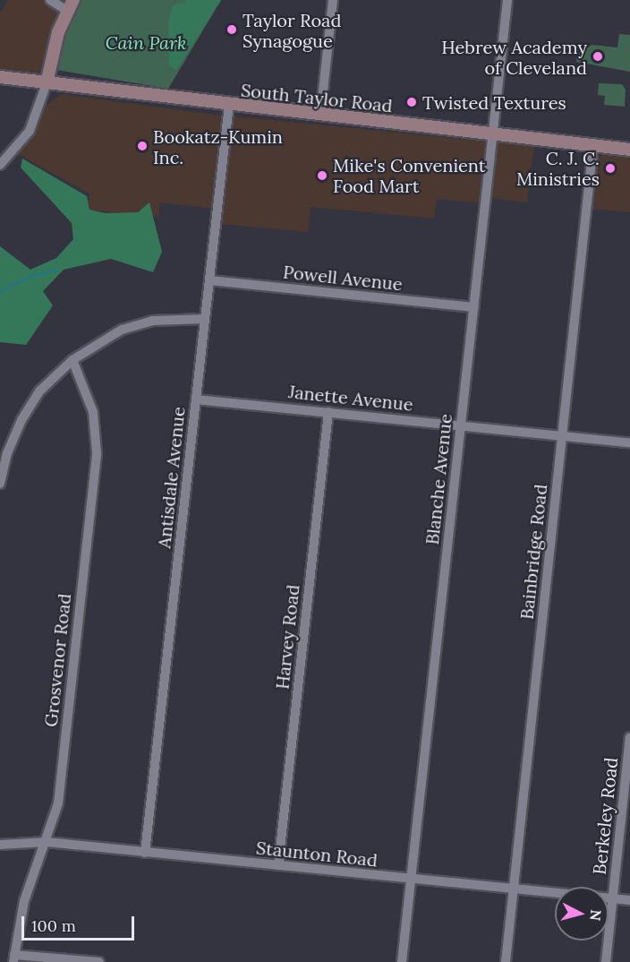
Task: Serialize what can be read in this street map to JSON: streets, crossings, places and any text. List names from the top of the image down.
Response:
{
  "streets": {
    "main road": ["South Taylor Road"],
    "street": [
      "Powell Avenue",
      "Janette Avenue",
      "Antisdale Avenue",
      "Blanche Avenue",
      "Bainbridge Road",
      "Harvey Road",
      "Grosvenor Road",
      "Berkeley Road",
      "Staunton Road"
    ]
  },
  "crossings": [
    ["South Taylor Road", "Antisdale Avenue"],
    ["South Taylor Road", "Blanche Avenue"],
    ["South Taylor Road", "Bainbridge Road"],
    ["Powell Avenue", "Antisdale Avenue"],
    ["Powell Avenue", "Blanche Avenue"],
    ["Janette Avenue", "Antisdale Avenue"],
    ["Janette Avenue", "Blanche Avenue"],
    ["Janette Avenue", "Bainbridge Road"],
    ["Janette Avenue", "Harvey Road"],
    ["Antisdale Avenue", "Staunton Road"],
    ["Blanche Avenue", "Staunton Road"],
    ["Bainbridge Road", "Staunton Road"],
    ["Harvey Road", "Staunton Road"],
    ["Grosvenor Road", "Staunton Road"],
    ["Berkeley Road", "Staunton Road"]
  ],
  "parks": ["Cain Park"],
  "places": [
    "Taylor Road Synagogue",
    "Hebrew Academy of Cleveland",
    "Twisted Textures",
    "Bookatz-Kumin Inc.",
    "C. J. C. Ministries",
    "Mike's Convenient Food Mart"
  ],
  "scale_bar": "100 m",
  "north": "right"
}
